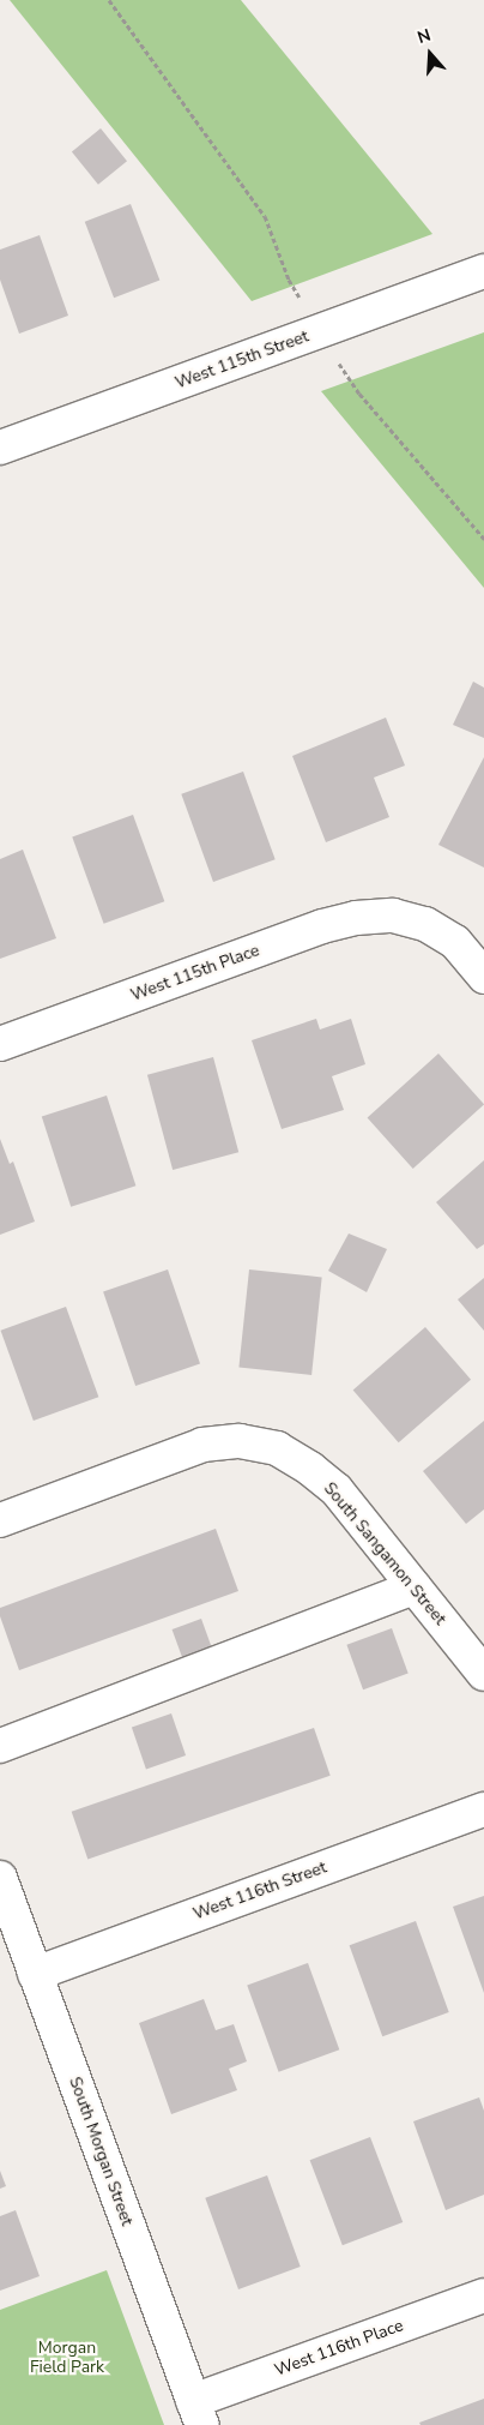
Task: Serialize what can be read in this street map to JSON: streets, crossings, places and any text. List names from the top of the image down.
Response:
{
  "streets": {
    "street": [
      "West 115th Street",
      "West 115th Place",
      "South Sangamon Street",
      "West 116th Street",
      "South Morgan Street",
      "West 116th Place"
    ]
  },
  "crossings": [
    ["West 116th Street", "South Morgan Street"],
    ["South Morgan Street", "West 116th Place"]
  ],
  "parks": ["Morgan Field Park"],
  "north": "top"
}
